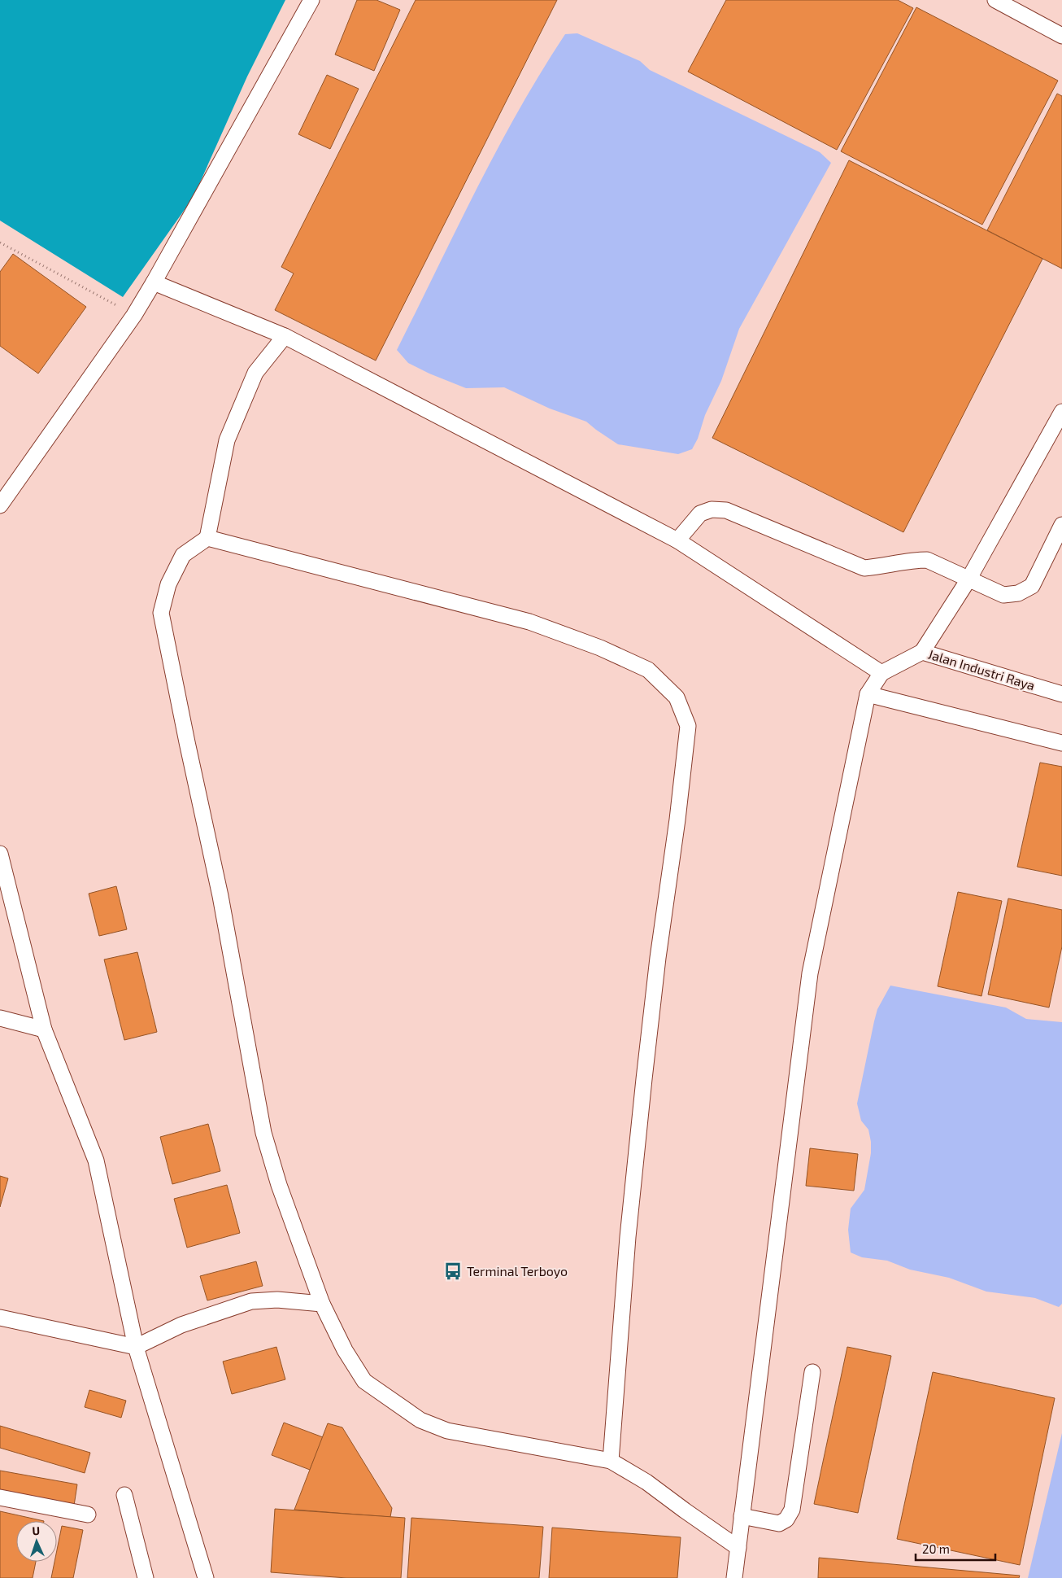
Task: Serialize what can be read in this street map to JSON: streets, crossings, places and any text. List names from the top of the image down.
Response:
{
  "streets": {
    "lane": ["Jalan Industri Raya"]
  },
  "places": {
    "bus stop": ["Terminal Terboyo"]
  },
  "scale_bar": "20 m",
  "north": "top"
}
